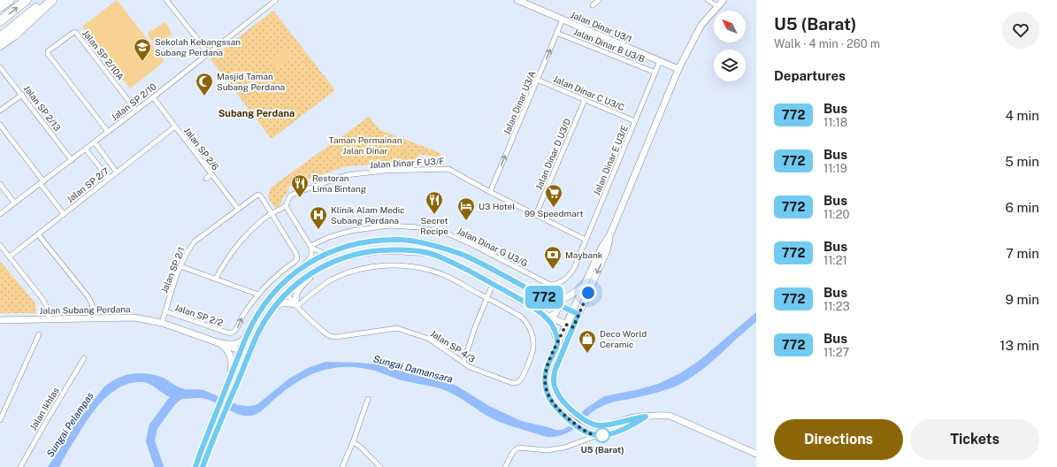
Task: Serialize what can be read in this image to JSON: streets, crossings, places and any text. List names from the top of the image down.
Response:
{
  "streets": {
    "street": [
      "Jalan Dinar U3/1",
      "Jalan Dinar B U3/B",
      "Jalan SP 2/10A",
      "Jalan Dinar C U3/C",
      "Jalan SP 2/10",
      "Jalan Dinar U3/A",
      "Jalan SP 2/13",
      "Jalan SP 2/6",
      "Jalan Dinar D U3/D",
      "Jalan Dinar E U3/E",
      "Jalan Dinar F U3/F",
      "Jalan SP 2/7",
      "Jalan Dinar G U3/G",
      "Jalan SP 2/1",
      "Jalan Subang Perdana",
      "Jalan SP 2/2",
      "Jalan SP 4/3",
      "Jalan Ikhlas"
    ]
  },
  "crossings": [
    ["Jalan Dinar U3/1", "Jalan Dinar U3/A"],
    ["Jalan Dinar U3/1", "Jalan Dinar E U3/E"],
    ["Jalan Dinar B U3/B", "Jalan Dinar U3/A"],
    ["Jalan Dinar B U3/B", "Jalan Dinar E U3/E"],
    ["Jalan SP 2/10A", "Jalan SP 2/10"],
    ["Jalan Dinar C U3/C", "Jalan Dinar U3/A"],
    ["Jalan Dinar C U3/C", "Jalan Dinar D U3/D"],
    ["Jalan Dinar C U3/C", "Jalan Dinar E U3/E"],
    ["Jalan SP 2/10", "Jalan SP 2/13"],
    ["Jalan SP 2/10", "Jalan SP 2/6"],
    ["Jalan Dinar U3/A", "Jalan Dinar F U3/F"],
    ["Jalan SP 2/6", "Jalan SP 2/7"],
    ["Jalan SP 2/6", "Jalan SP 2/1"],
    ["Jalan Dinar D U3/D", "Jalan Dinar F U3/F"],
    ["Jalan Dinar E U3/E", "Jalan Dinar F U3/F"],
    ["Jalan Dinar E U3/E", "Jalan Dinar G U3/G"],
    ["Jalan SP 2/1", "Jalan Subang Perdana"],
    ["Jalan SP 2/1", "Jalan SP 2/2"]
  ],
  "one_way": ["Jalan Dinar U3/A"],
  "districts": ["Subang Perdana"],
  "water": ["Sungai Damansara", "Sungai Pelampas"],
  "parks": ["Taman Permainan Jalan Dinar"],
  "places": {
    "school or university": ["Sekolah Kebangssan Subang Perdana"],
    "mosque": ["Masjid Taman Subang Perdana"],
    "restaurant": ["Restoran Lima Bintang", "Secret Recipe"],
    "supermarket": ["99 Speedmart"],
    "hotel": ["U3 Hotel"],
    "hospital": ["Klinik Alam Medic Subang Perdana"],
    "bank": ["Maybank"],
    "shop": ["Deco World Ceramic"],
    "other": ["U5 (Barat)"]
  },
  "lines": ["bus line 772"],
  "north": "top left",
  "page": {
    "on_map": "772",
    "heading": [
      ["U5 (Barat)", "Walk · 4 min · 260 m"],
      "Departures"
    ],
    "list": [
      {
        "mark": "772",
        "name": "Bus",
        "note": "11:18",
        "value": "4 min"
      },
      {
        "mark": "772",
        "name": "Bus",
        "note": "11:19",
        "value": "5 min"
      },
      {
        "mark": "772",
        "name": "Bus",
        "note": "11:20",
        "value": "6 min"
      },
      {
        "mark": "772",
        "name": "Bus",
        "note": "11:21",
        "value": "7 min"
      },
      {
        "mark": "772",
        "name": "Bus",
        "note": "11:23",
        "value": "9 min"
      },
      {
        "mark": "772",
        "name": "Bus",
        "note": "11:27",
        "value": "13 min"
      }
    ],
    "buttons": ["Directions", "Tickets"]
  }
}
